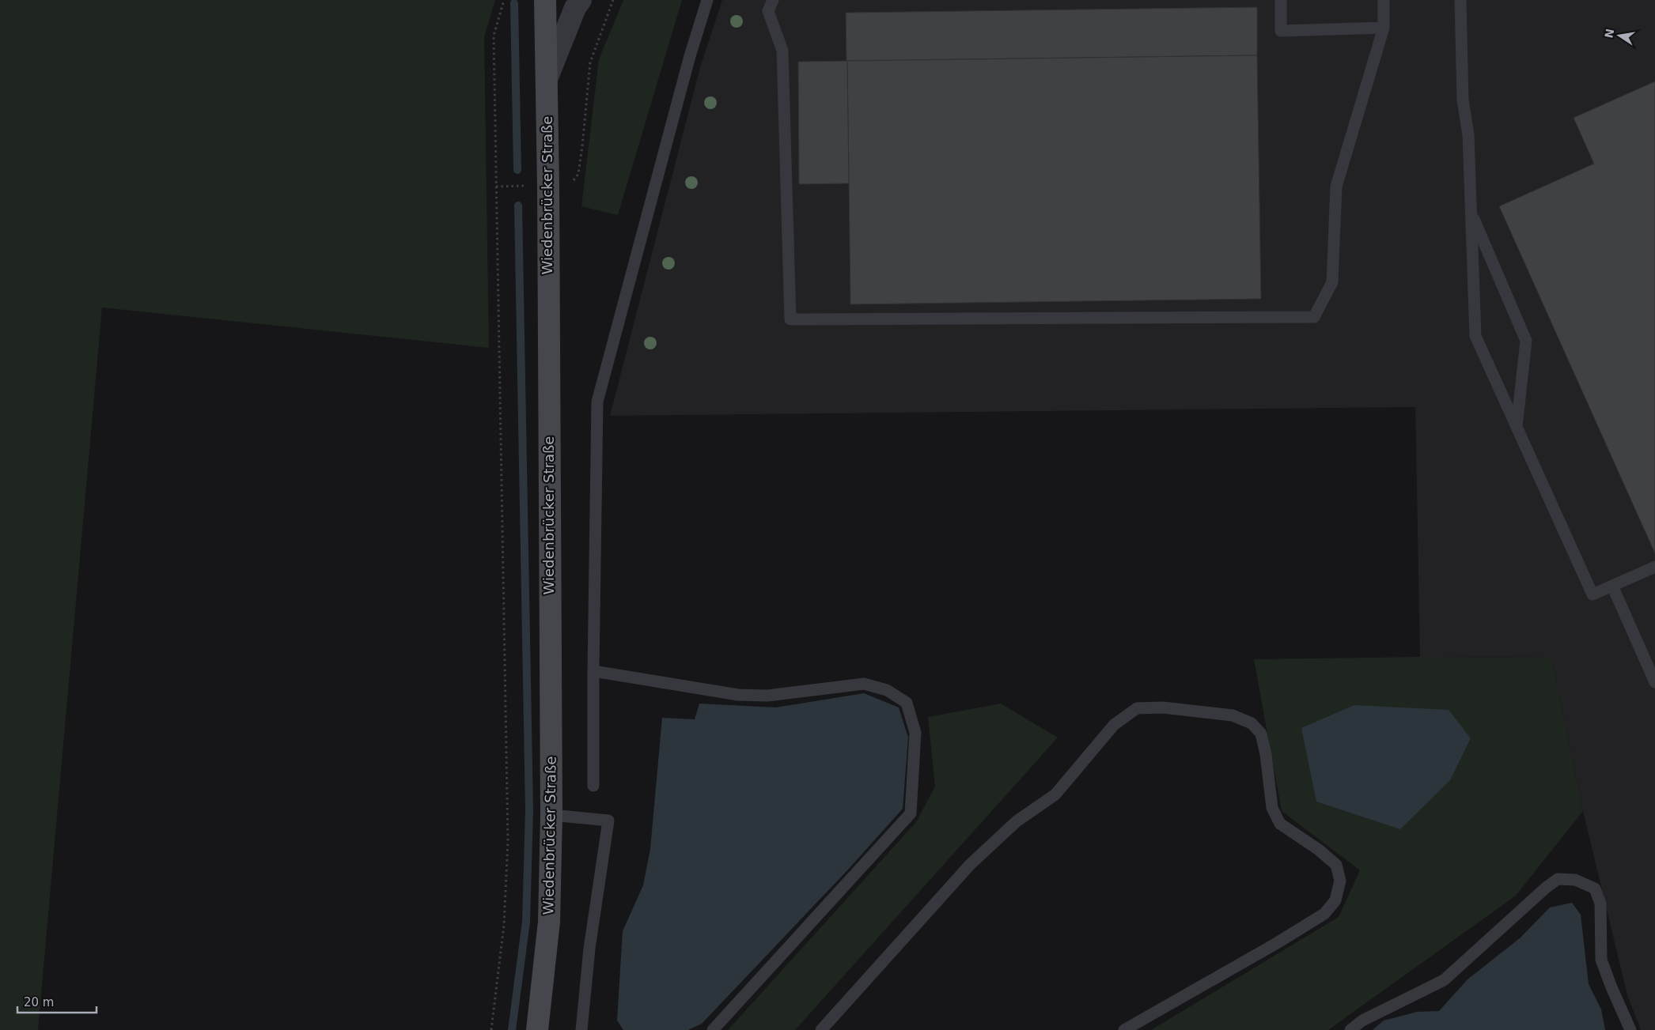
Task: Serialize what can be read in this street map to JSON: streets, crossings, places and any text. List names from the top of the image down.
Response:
{
  "streets": {
    "street": ["Wiedenbrücker Straße"]
  },
  "scale_bar": "20 m",
  "north": "left"
}
